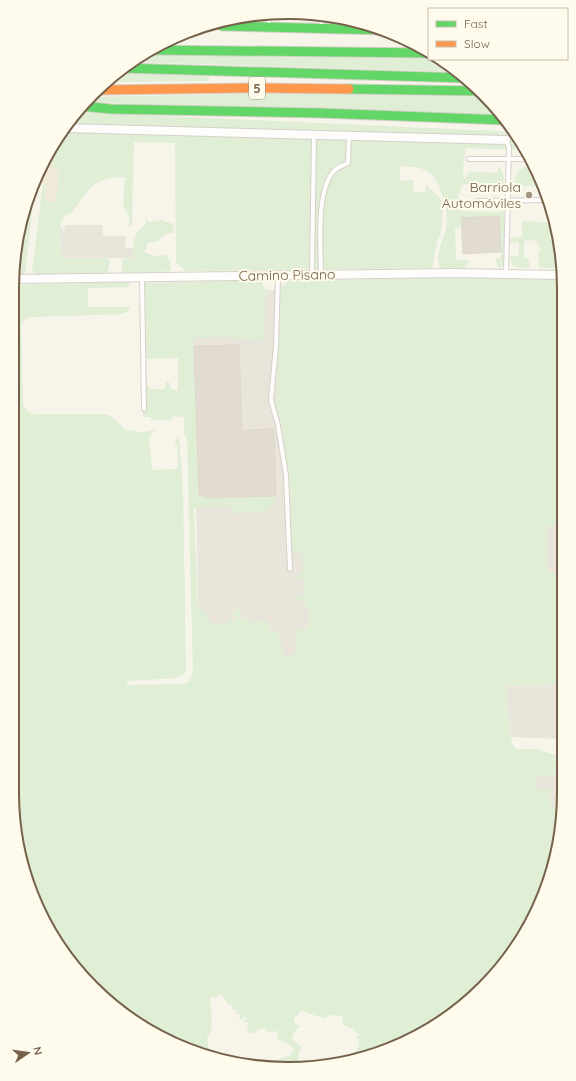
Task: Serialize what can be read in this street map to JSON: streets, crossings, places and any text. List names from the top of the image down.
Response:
{
  "streets": {
    "main road": ["5"],
    "street": ["Camino Pisano"]
  },
  "places": ["Barriola Automóviles"],
  "legend": ["Fast", "Slow"],
  "north": "right"
}
